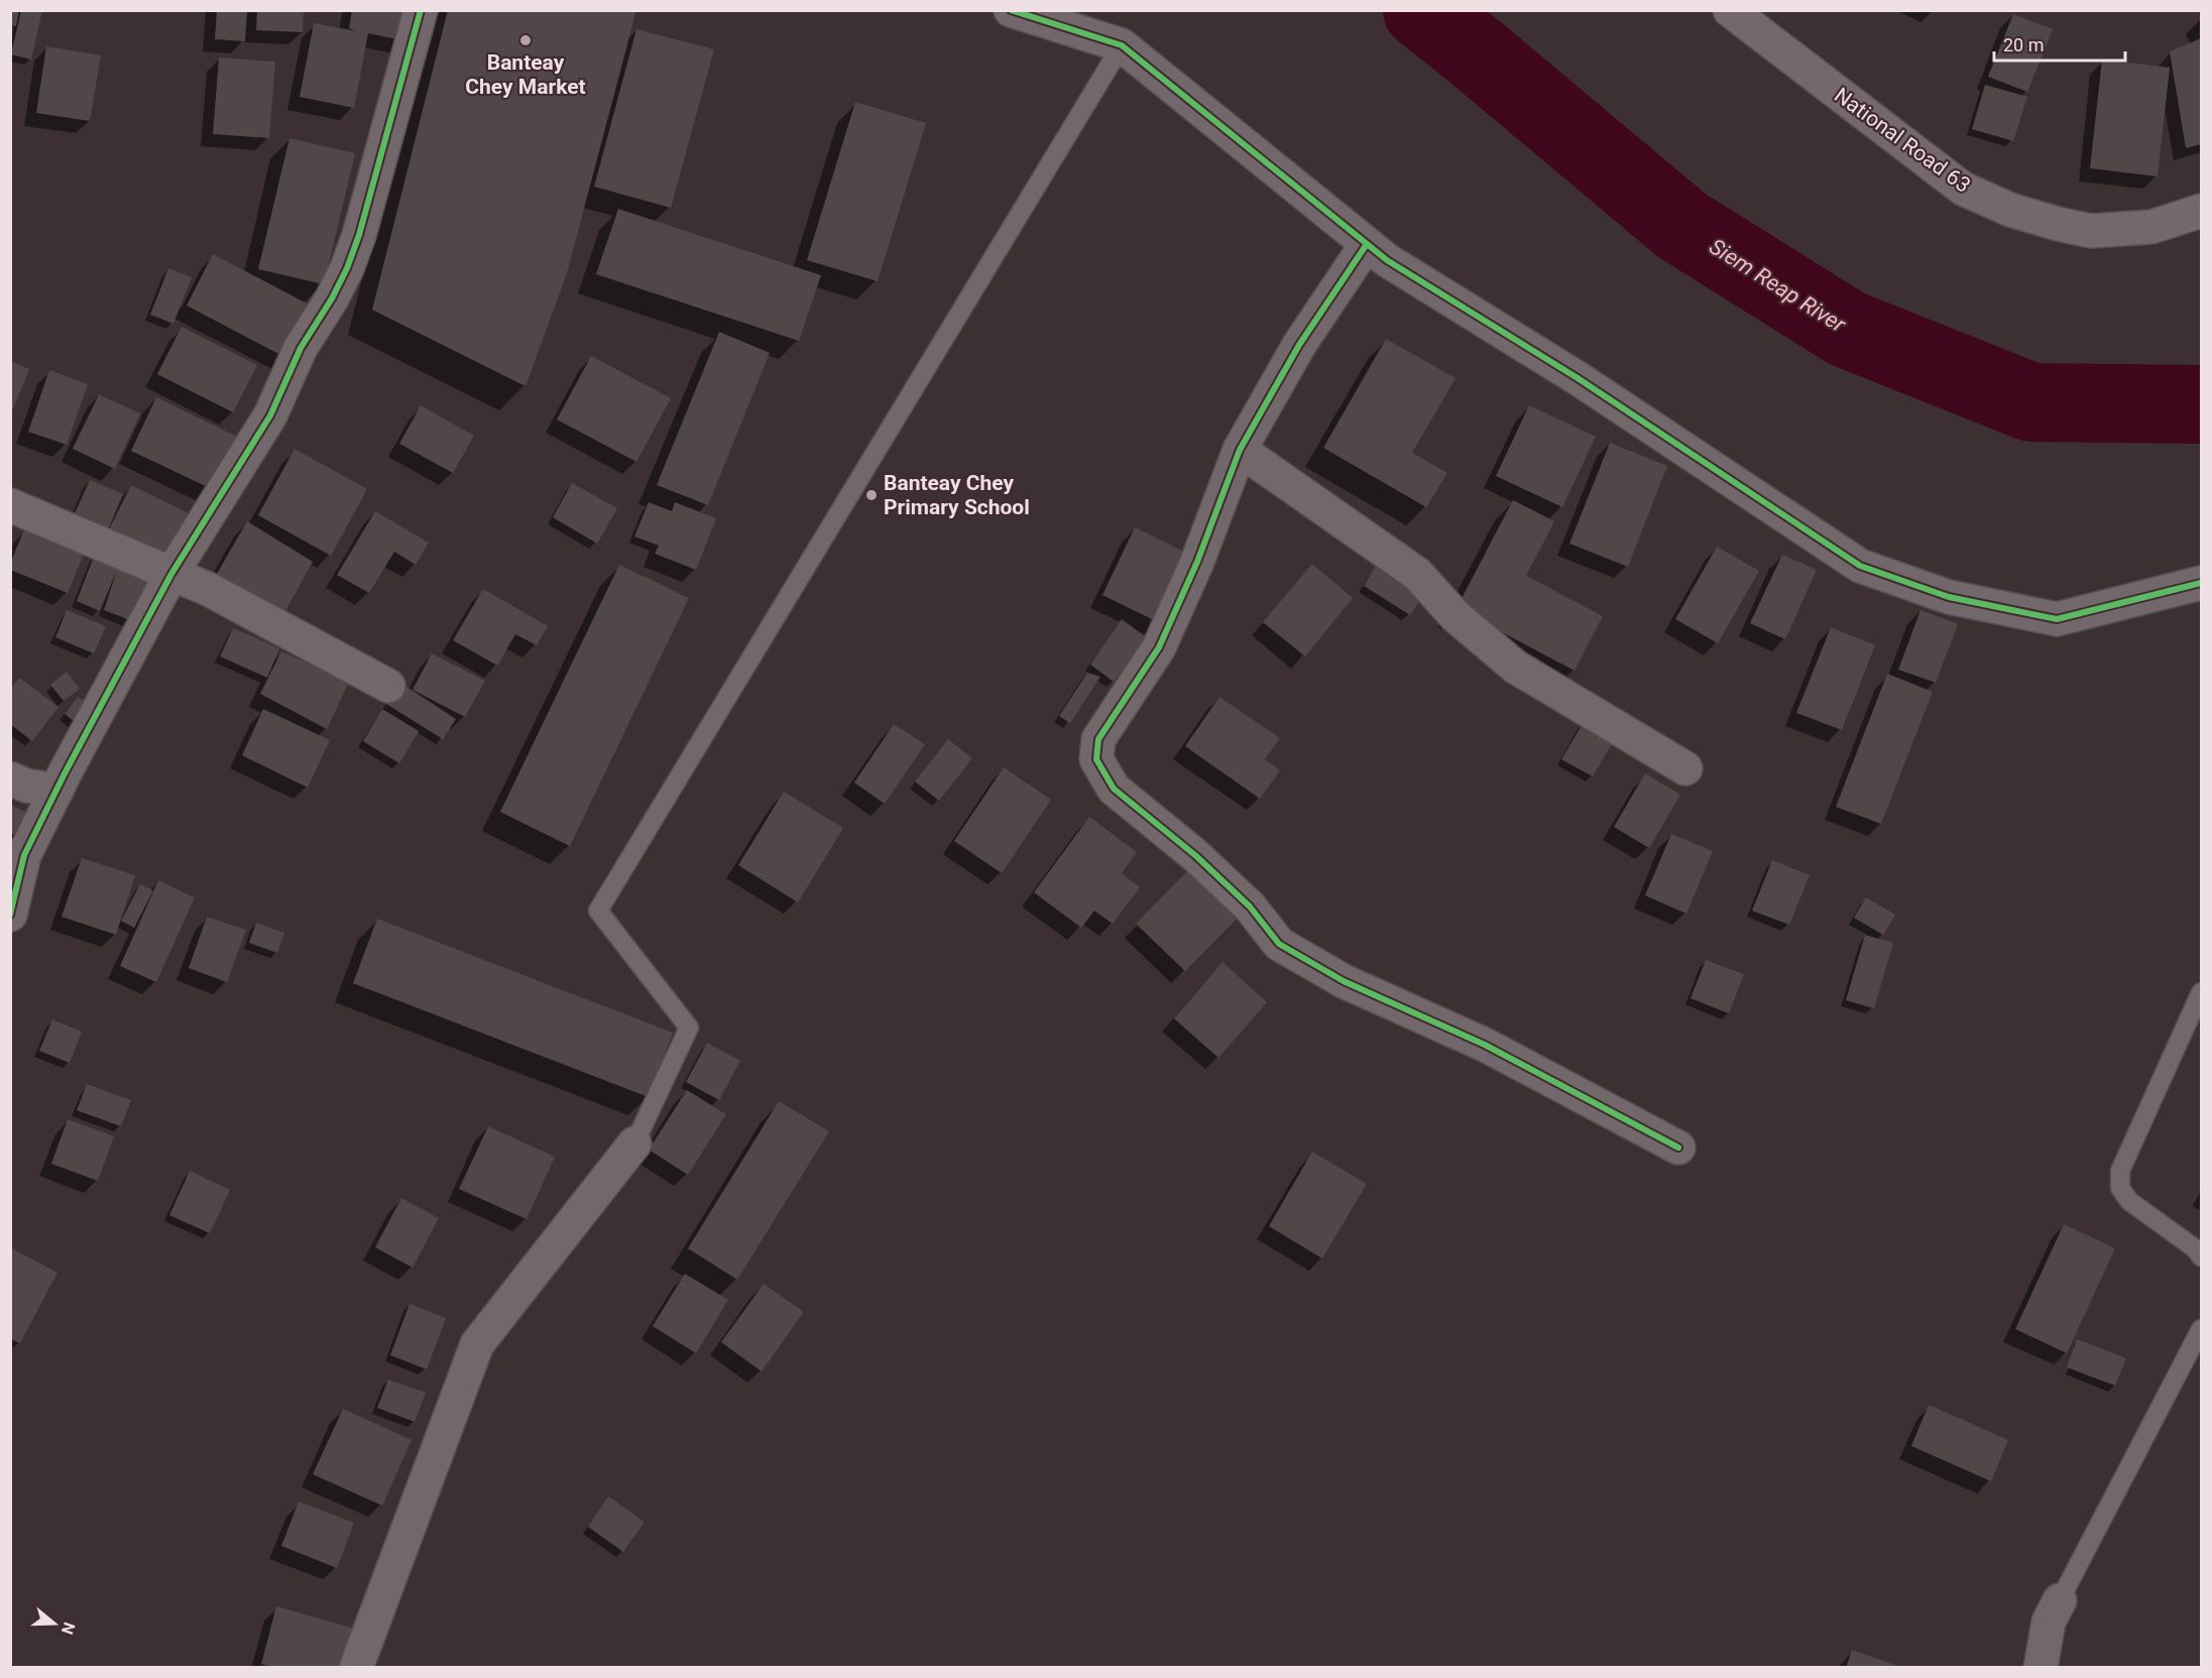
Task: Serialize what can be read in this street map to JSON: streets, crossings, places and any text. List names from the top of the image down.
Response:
{
  "streets": {
    "street": ["National Road 63"]
  },
  "water": ["Siem Reap River"],
  "places": ["Banteay Chey Market", "Banteay Chey Primary School"],
  "scale_bar": "20 m",
  "north": "right"
}
